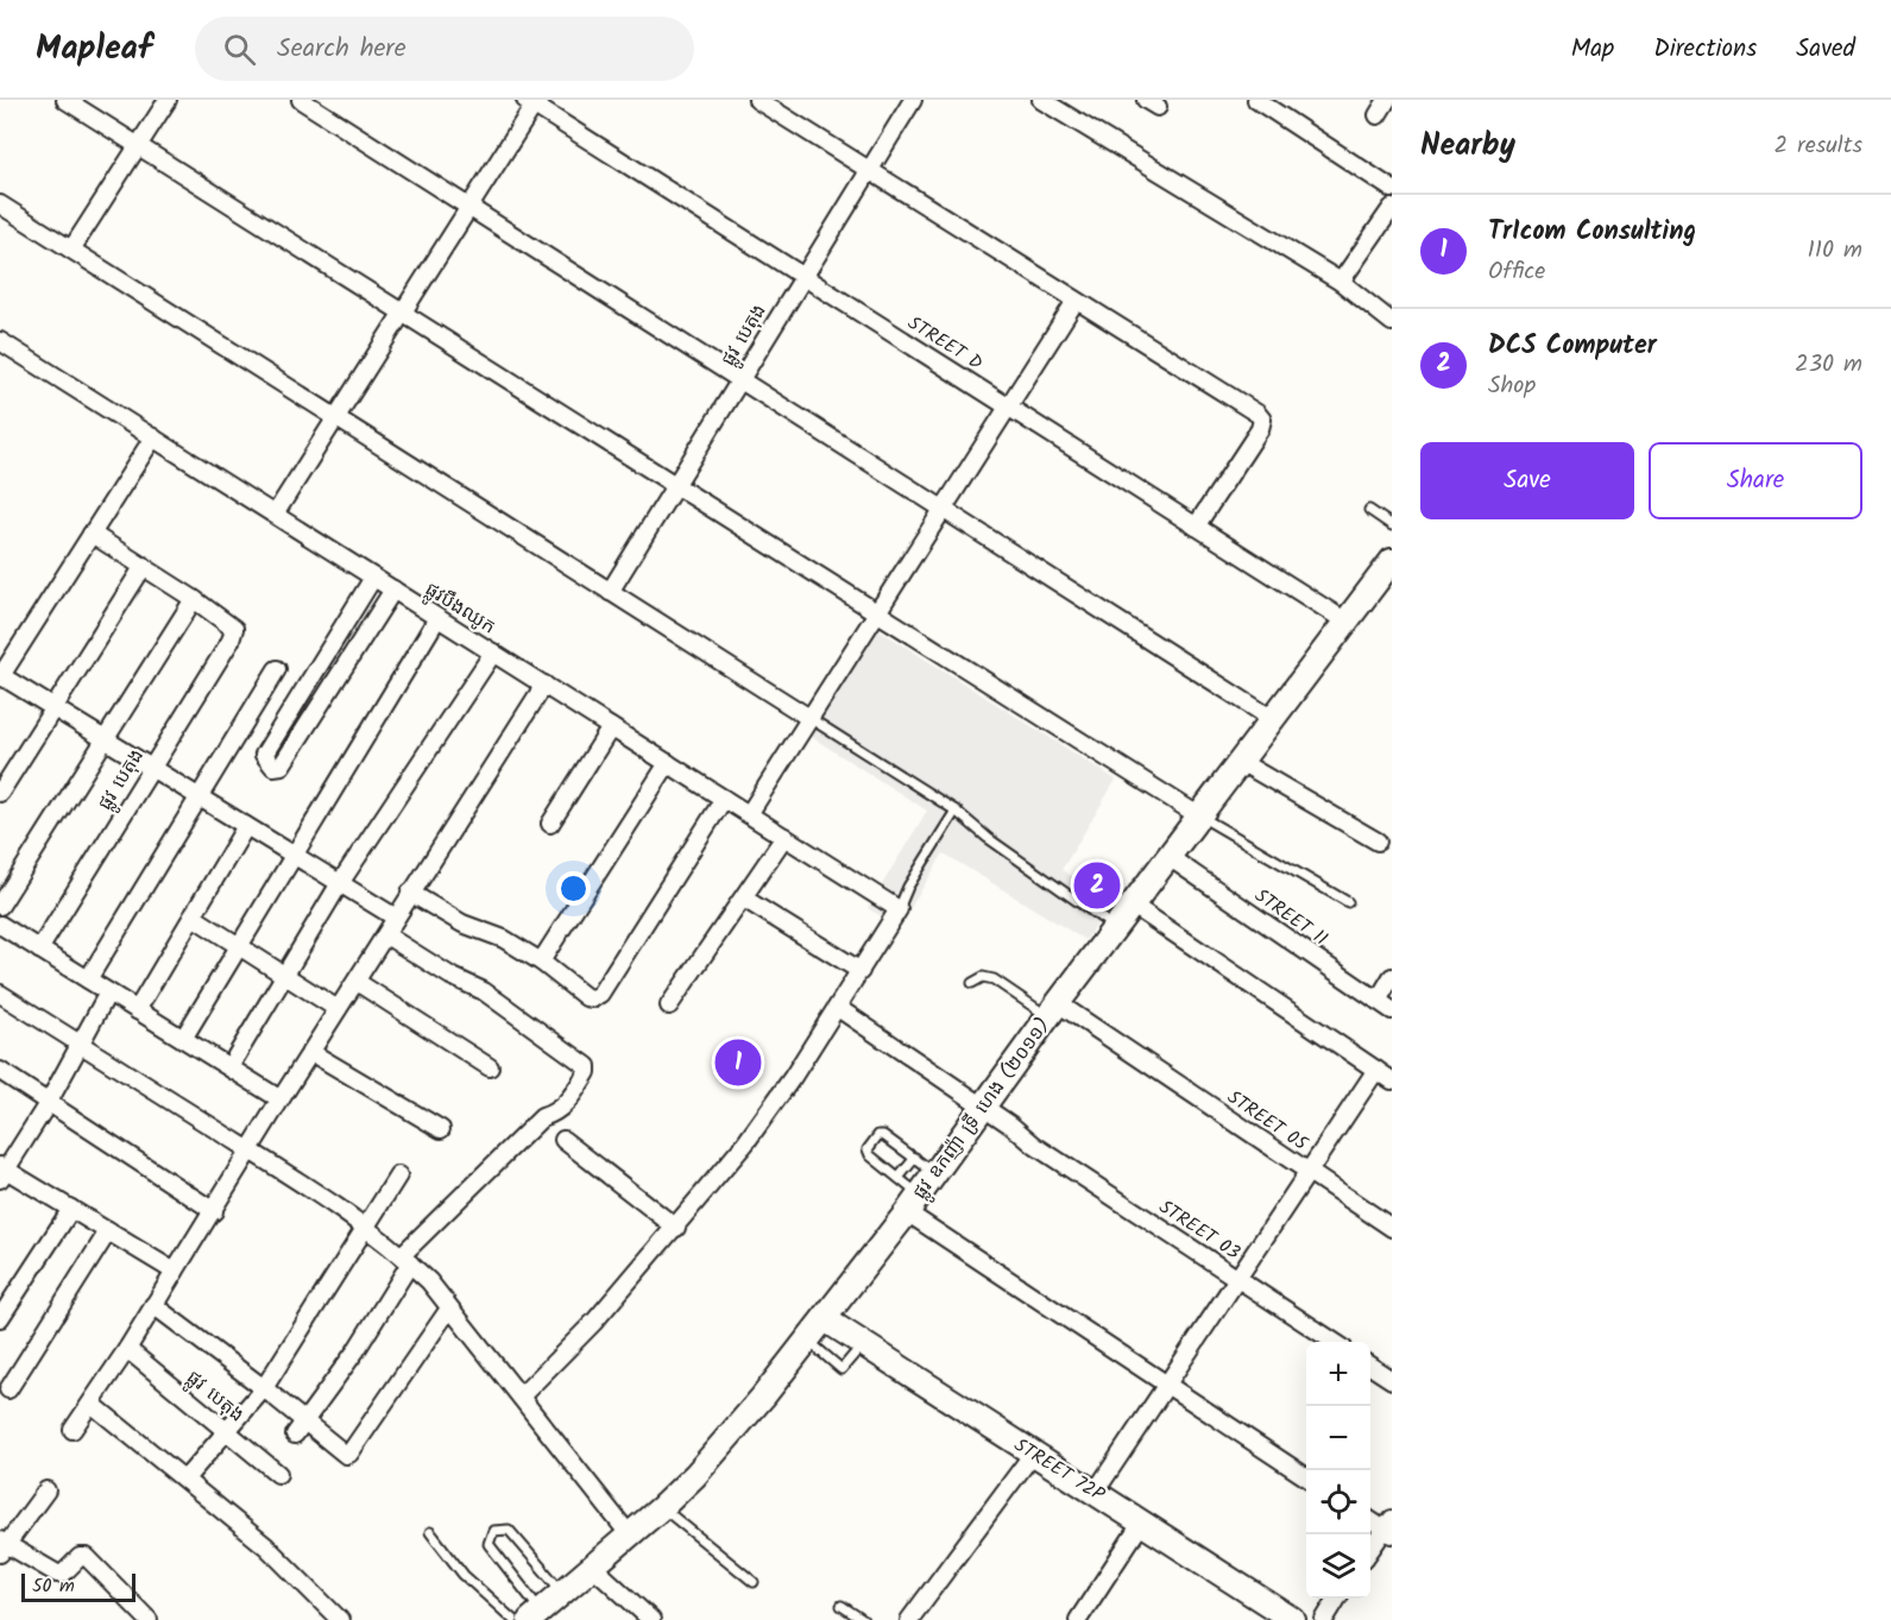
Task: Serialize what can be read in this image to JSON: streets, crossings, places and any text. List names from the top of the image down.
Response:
{
  "streets": {
    "main road": ["ផ្លូវ ឧកញ៉ា ទ្រី ហេង (២០១១)", "STREET 72P"],
    "street": [
      "ផ្លូវ បេតុង",
      "STREET D",
      "ផ្លូវបឹងឈូក",
      "STREET 11",
      "STREET 05",
      "STREET 03"
    ]
  },
  "crossings": [
    ["ផ្លូវ បេតុង", "STREET D"],
    ["STREET D", "ផ្លូវ ឧកញ៉ា ទ្រី ហេង (២០១១)"],
    ["STREET 11", "ផ្លូវ ឧកញ៉ា ទ្រី ហេង (២០១១)"],
    ["ផ្លូវ ឧកញ៉ា ទ្រី ហេង (២០១១)", "STREET 05"],
    ["ផ្លូវ ឧកញ៉ា ទ្រី ហេង (២០១១)", "STREET 03"],
    ["ផ្លូវ ឧកញ៉ា ទ្រី ហេង (២០១១)", "STREET 72P"]
  ],
  "scale_bar": "50 m",
  "page": {
    "header": "Mapleaf",
    "search": "Search here",
    "nav": ["Map", "Directions", "Saved"],
    "heading": ["Nearby", "2 results"],
    "list": [
      {
        "mark": "1",
        "name": "TrIcom Consulting",
        "note": "Office",
        "value": "110 m"
      },
      {
        "mark": "2",
        "name": "DCS Computer",
        "note": "Shop",
        "value": "230 m"
      }
    ],
    "buttons": ["Save", "Share"],
    "pins": ["2", "1"],
    "map_buttons": ["+", "−"],
    "scale": "50 m"
  }
}
